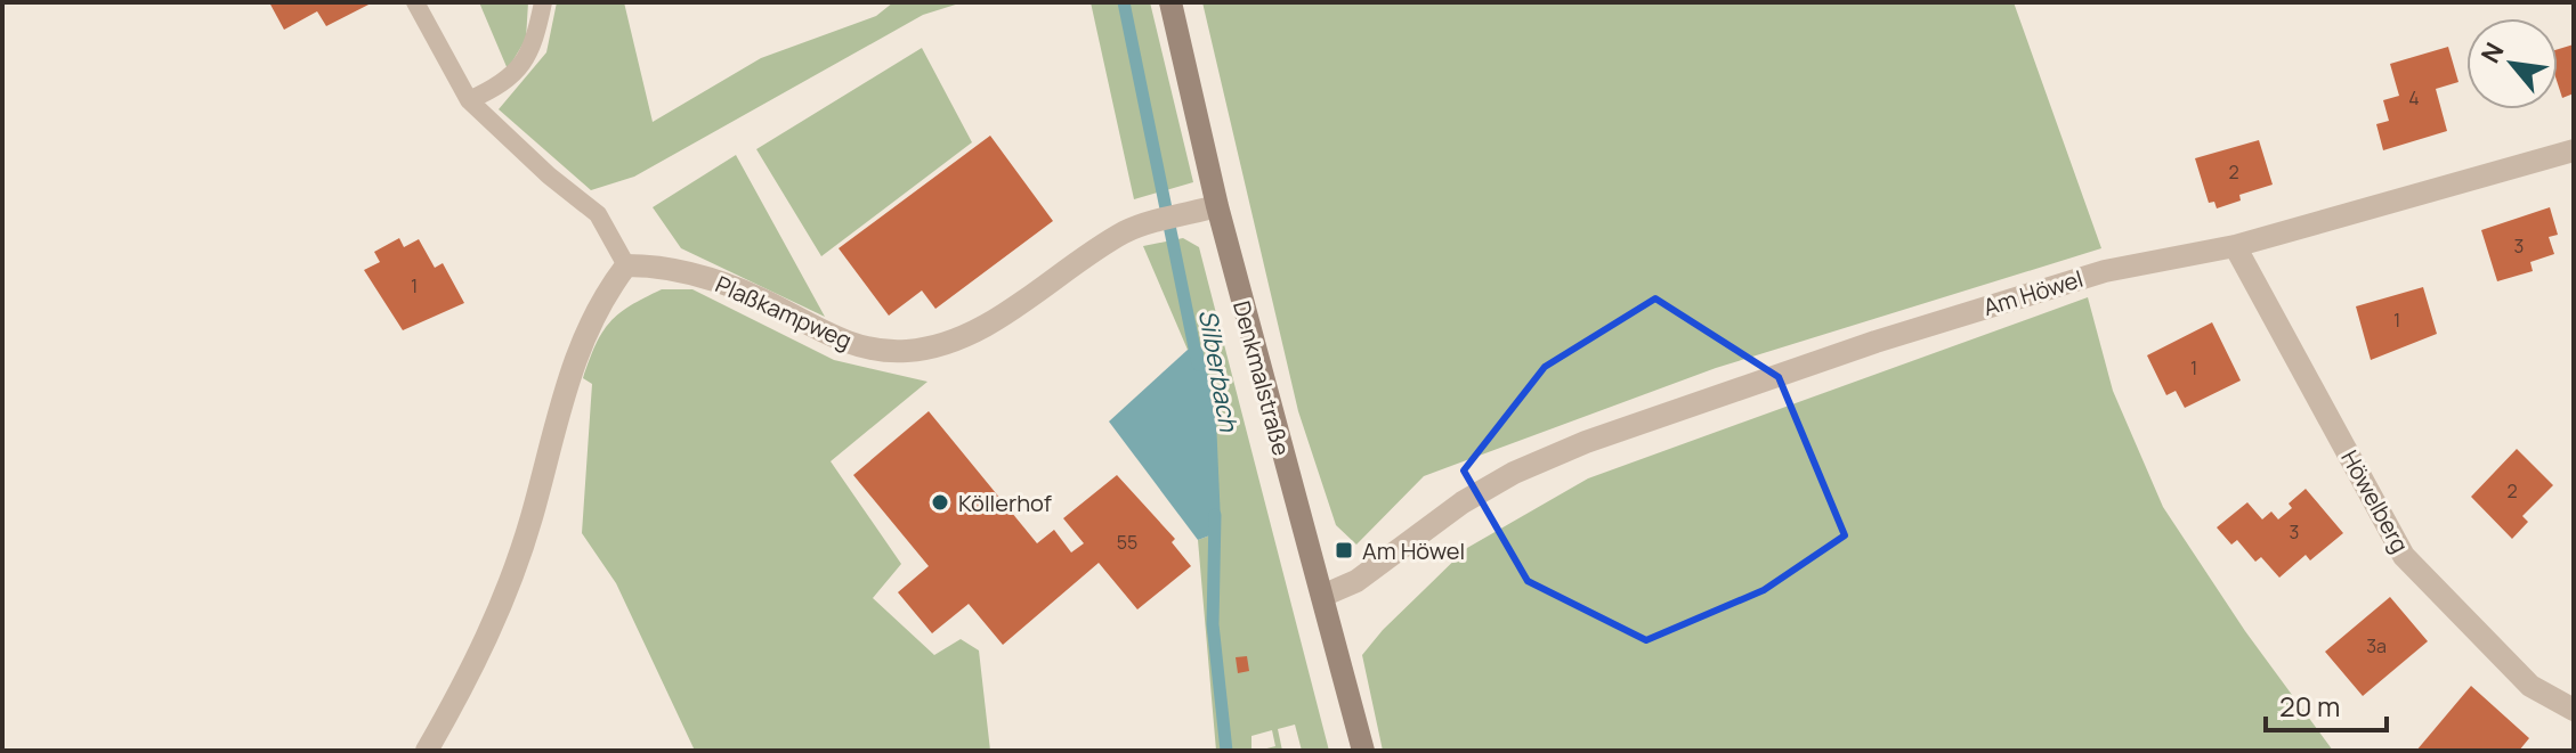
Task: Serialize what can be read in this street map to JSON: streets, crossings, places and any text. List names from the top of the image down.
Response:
{
  "streets": {
    "main road": ["Denkmalstraße"],
    "street": ["Am Höwel", "Plaßkampweg", "Höwelberg"]
  },
  "crossings": [
    ["Am Höwel", "Denkmalstraße"],
    ["Am Höwel", "Höwelberg"],
    ["Plaßkampweg", "Denkmalstraße"]
  ],
  "water": ["Silberbach"],
  "places": {
    "other": ["Köllerhof"],
    "transit": ["Am Höwel"]
  },
  "house_numbers": [
    "4",
    "2",
    "3",
    "1",
    "1",
    "1",
    "2",
    "3",
    "55",
    "3a"
  ],
  "scale_bar": "20 m",
  "north": "top left"
}
